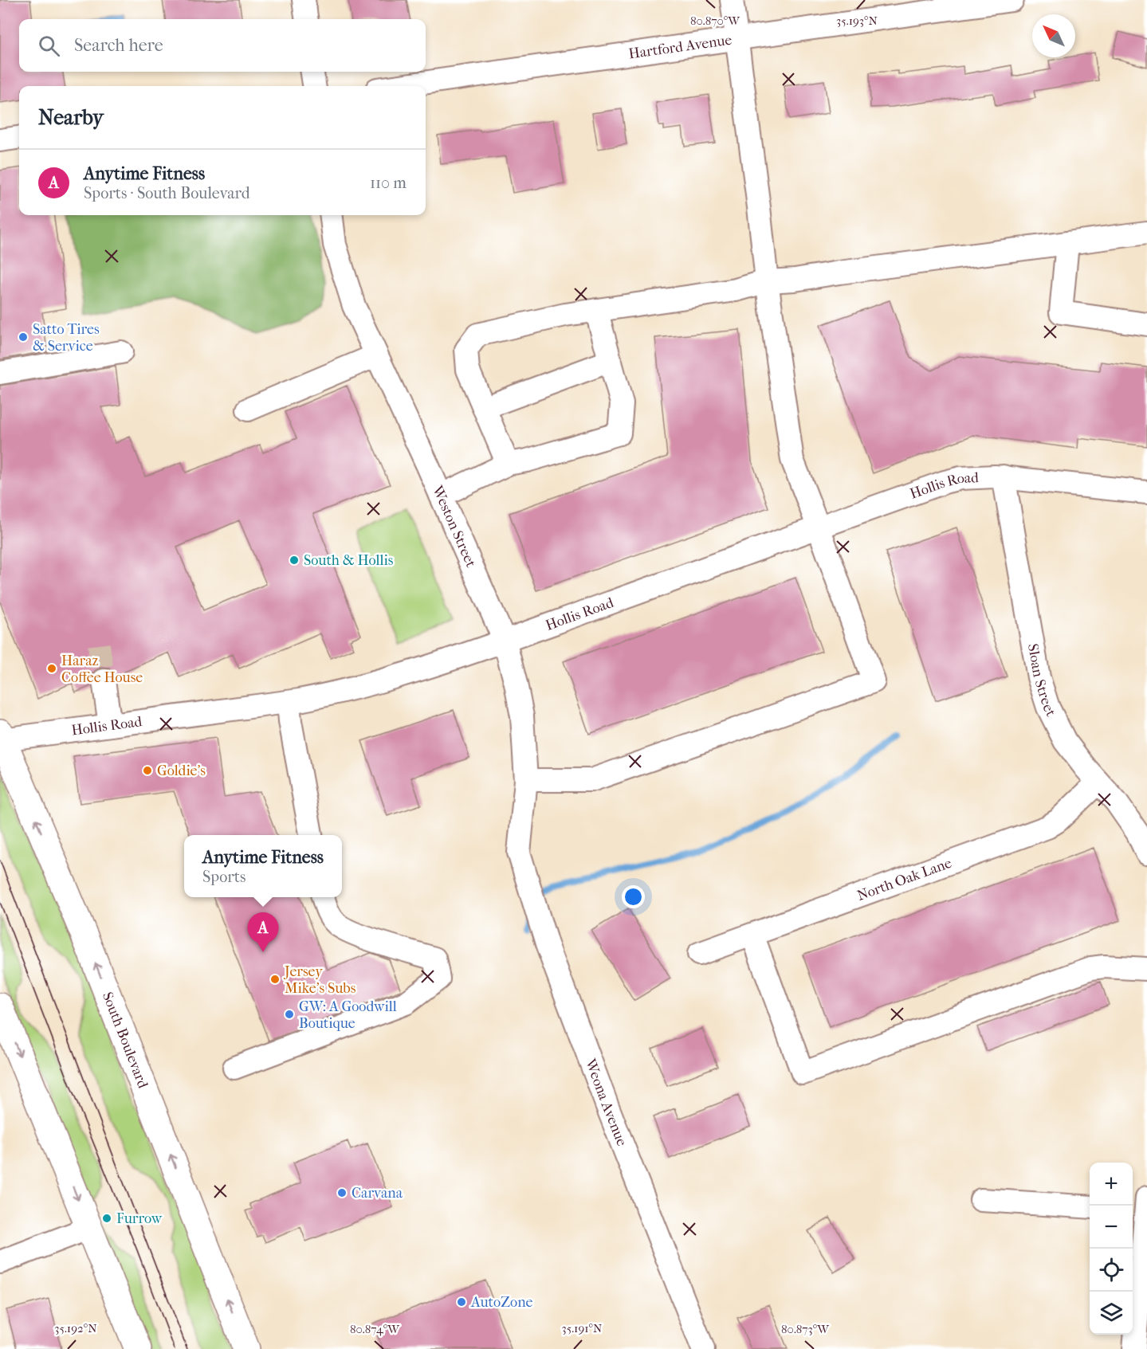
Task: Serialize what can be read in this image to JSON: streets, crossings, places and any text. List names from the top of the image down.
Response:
{
  "streets": {
    "main road": ["South Boulevard"],
    "street": [
      "Hartford Avenue",
      "Hollis Road",
      "Weston Street",
      "Sloan Street",
      "North Oak Lane",
      "Weona Avenue"
    ]
  },
  "crossings": [
    ["Hollis Road", "Weston Street"],
    ["Hollis Road", "Sloan Street"],
    ["Hollis Road", "South Boulevard"],
    ["Weston Street", "Weona Avenue"],
    ["Sloan Street", "North Oak Lane"]
  ],
  "places": [
    "Satto Tires & Service",
    "South & Hollis",
    "Haraz Coffee House",
    "Goldie's",
    "Jersey Mike's Subs",
    "GW: A Goodwill Boutique",
    "Carvana",
    "Furrow",
    "AutoZone"
  ],
  "north": "top left",
  "page": {
    "search": "Search here",
    "heading": "Nearby",
    "list": [
      {
        "mark": "A",
        "name": "Anytime Fitness",
        "note": "Sports · South Boulevard",
        "value": "110 m"
      }
    ],
    "popup": ["Anytime Fitness", "Sports"],
    "pins": "A",
    "map_buttons": ["+", "−"]
  },
  "coordinates": [
    "80.870°W",
    "35.193°N",
    "35.192°N",
    "35.191°N",
    "80.874°W",
    "80.873°W"
  ]
}
